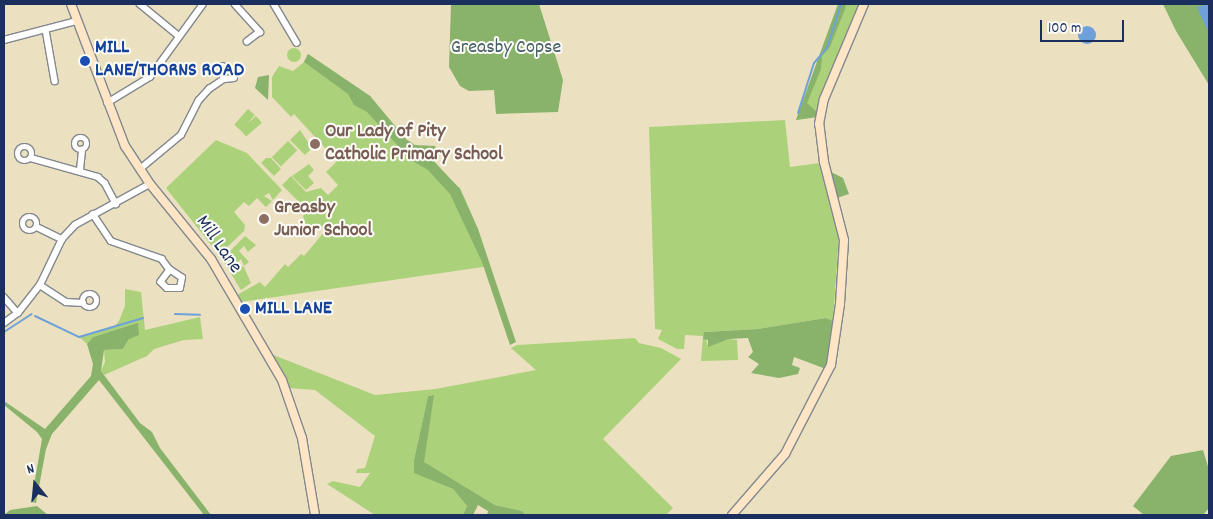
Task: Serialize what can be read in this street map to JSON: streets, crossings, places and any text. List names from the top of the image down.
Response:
{
  "streets": {
    "street": ["Mill Lane"]
  },
  "parks": ["Greasby Copse"],
  "places": [
    "MILL LANE/THORNS ROAD",
    "Our Lady of Pity Catholic Primary School",
    "Greasby Junior School",
    "MILL LANE"
  ],
  "scale_bar": "100 m",
  "north": "top"
}
